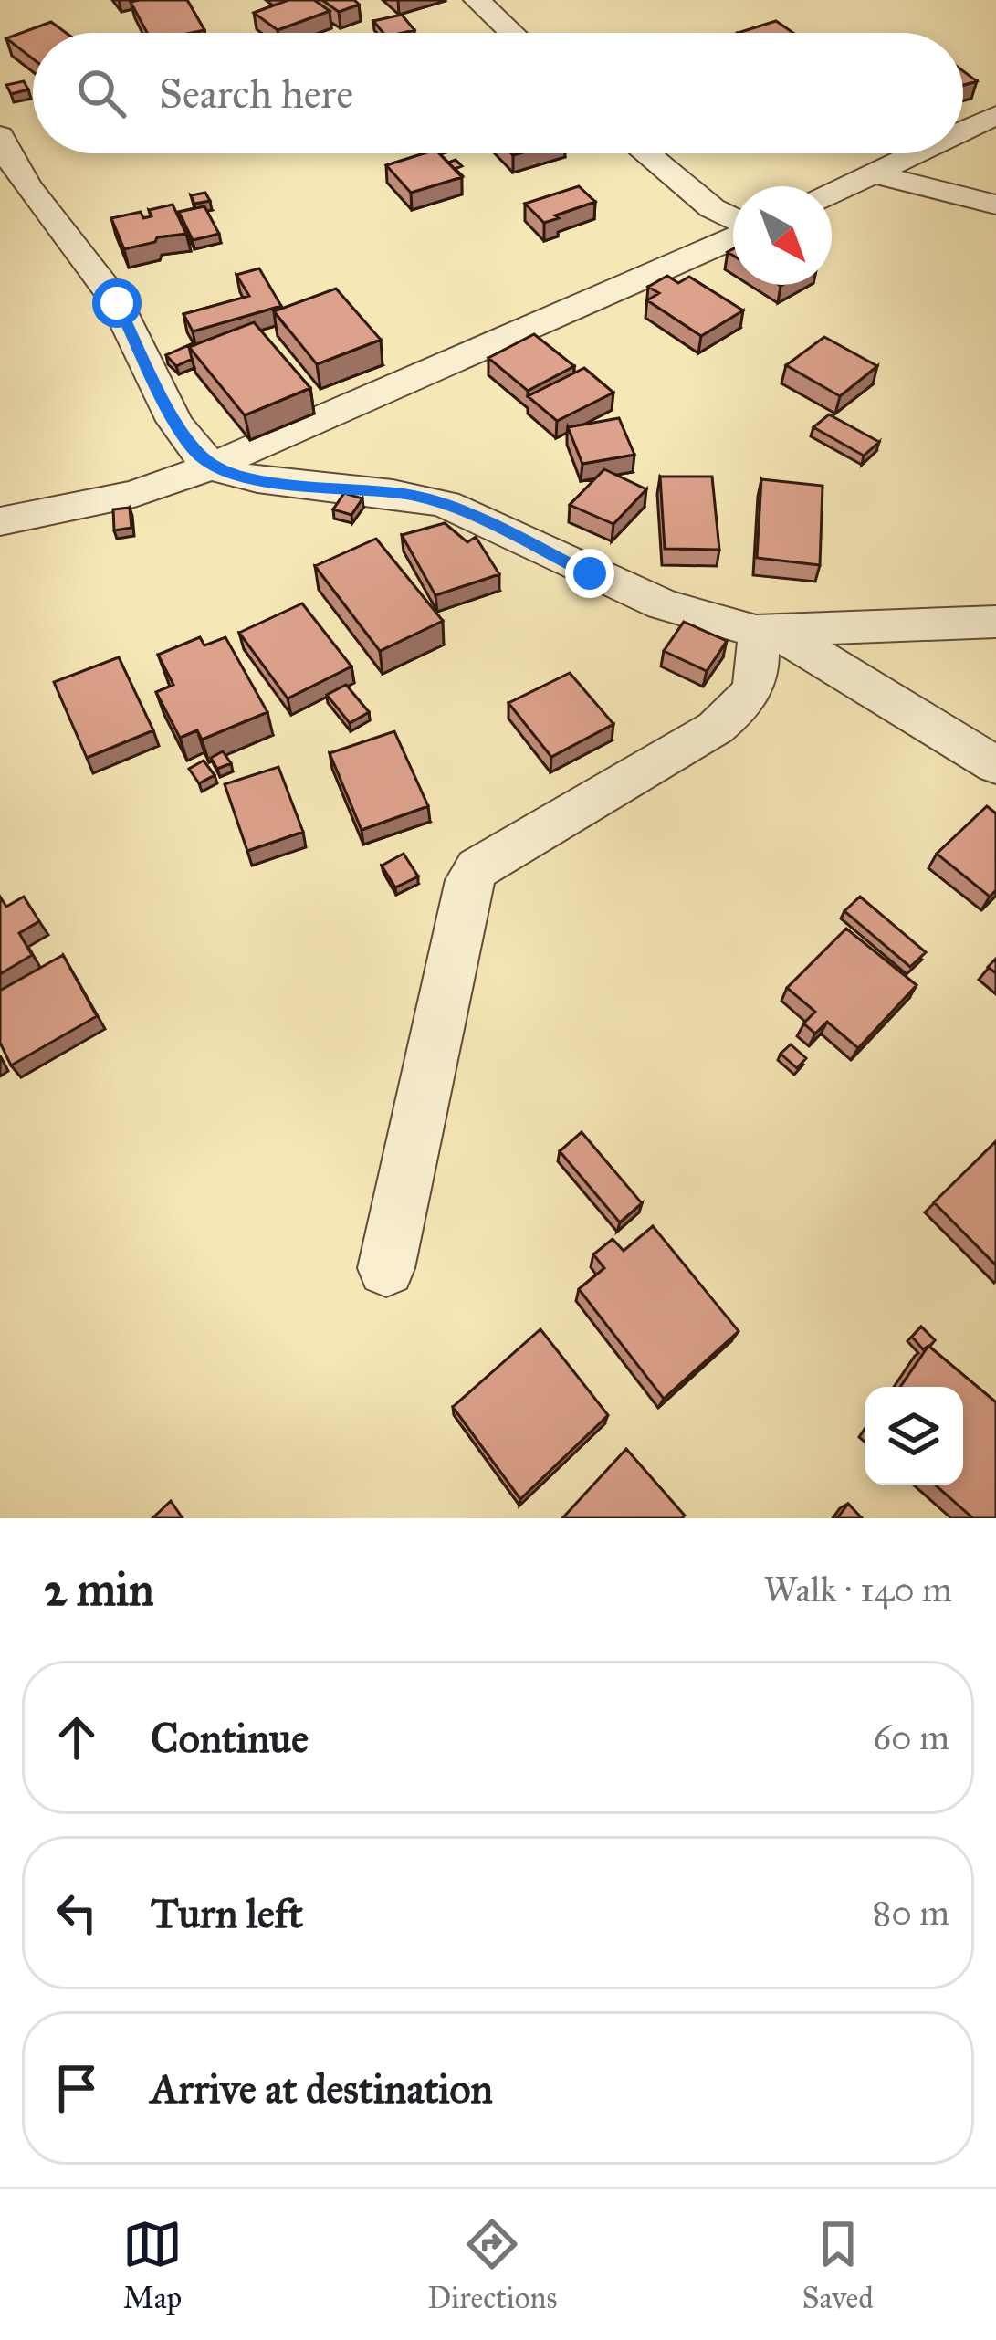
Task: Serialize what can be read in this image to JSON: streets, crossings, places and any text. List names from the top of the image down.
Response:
{
  "north": "bottom right",
  "page": {
    "search": "Search here",
    "heading": ["2 min", "Walk · 140 m"],
    "list": [
      ["Continue", "60 m"],
      ["Turn left", "80 m"],
      "Arrive at destination"
    ],
    "nav": ["Map", "Directions", "Saved"]
  }
}
